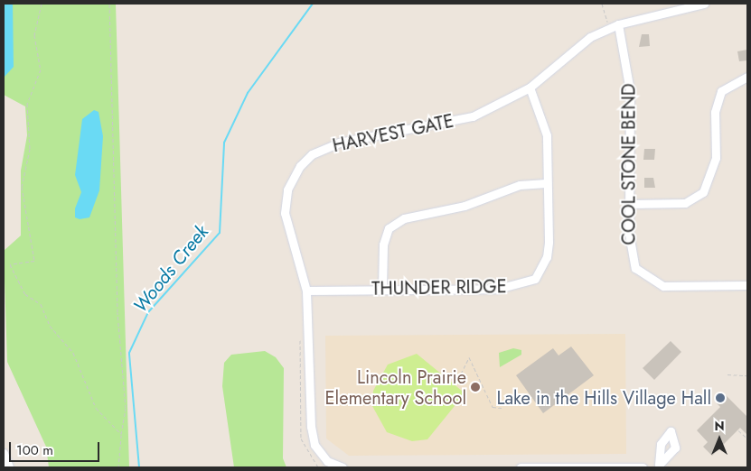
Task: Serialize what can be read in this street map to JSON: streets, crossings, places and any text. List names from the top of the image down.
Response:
{
  "streets": {
    "street": ["HARVEST GATE", "COOL STONE BEND", "THUNDER RIDGE"]
  },
  "crossings": [
    ["HARVEST GATE", "COOL STONE BEND"],
    ["HARVEST GATE", "THUNDER RIDGE"]
  ],
  "water": ["Woods Creek"],
  "places": ["Lincoln Prairie Elementary School", "Lake in the Hills Village Hall"],
  "scale_bar": "100 m",
  "north": "top"
}
